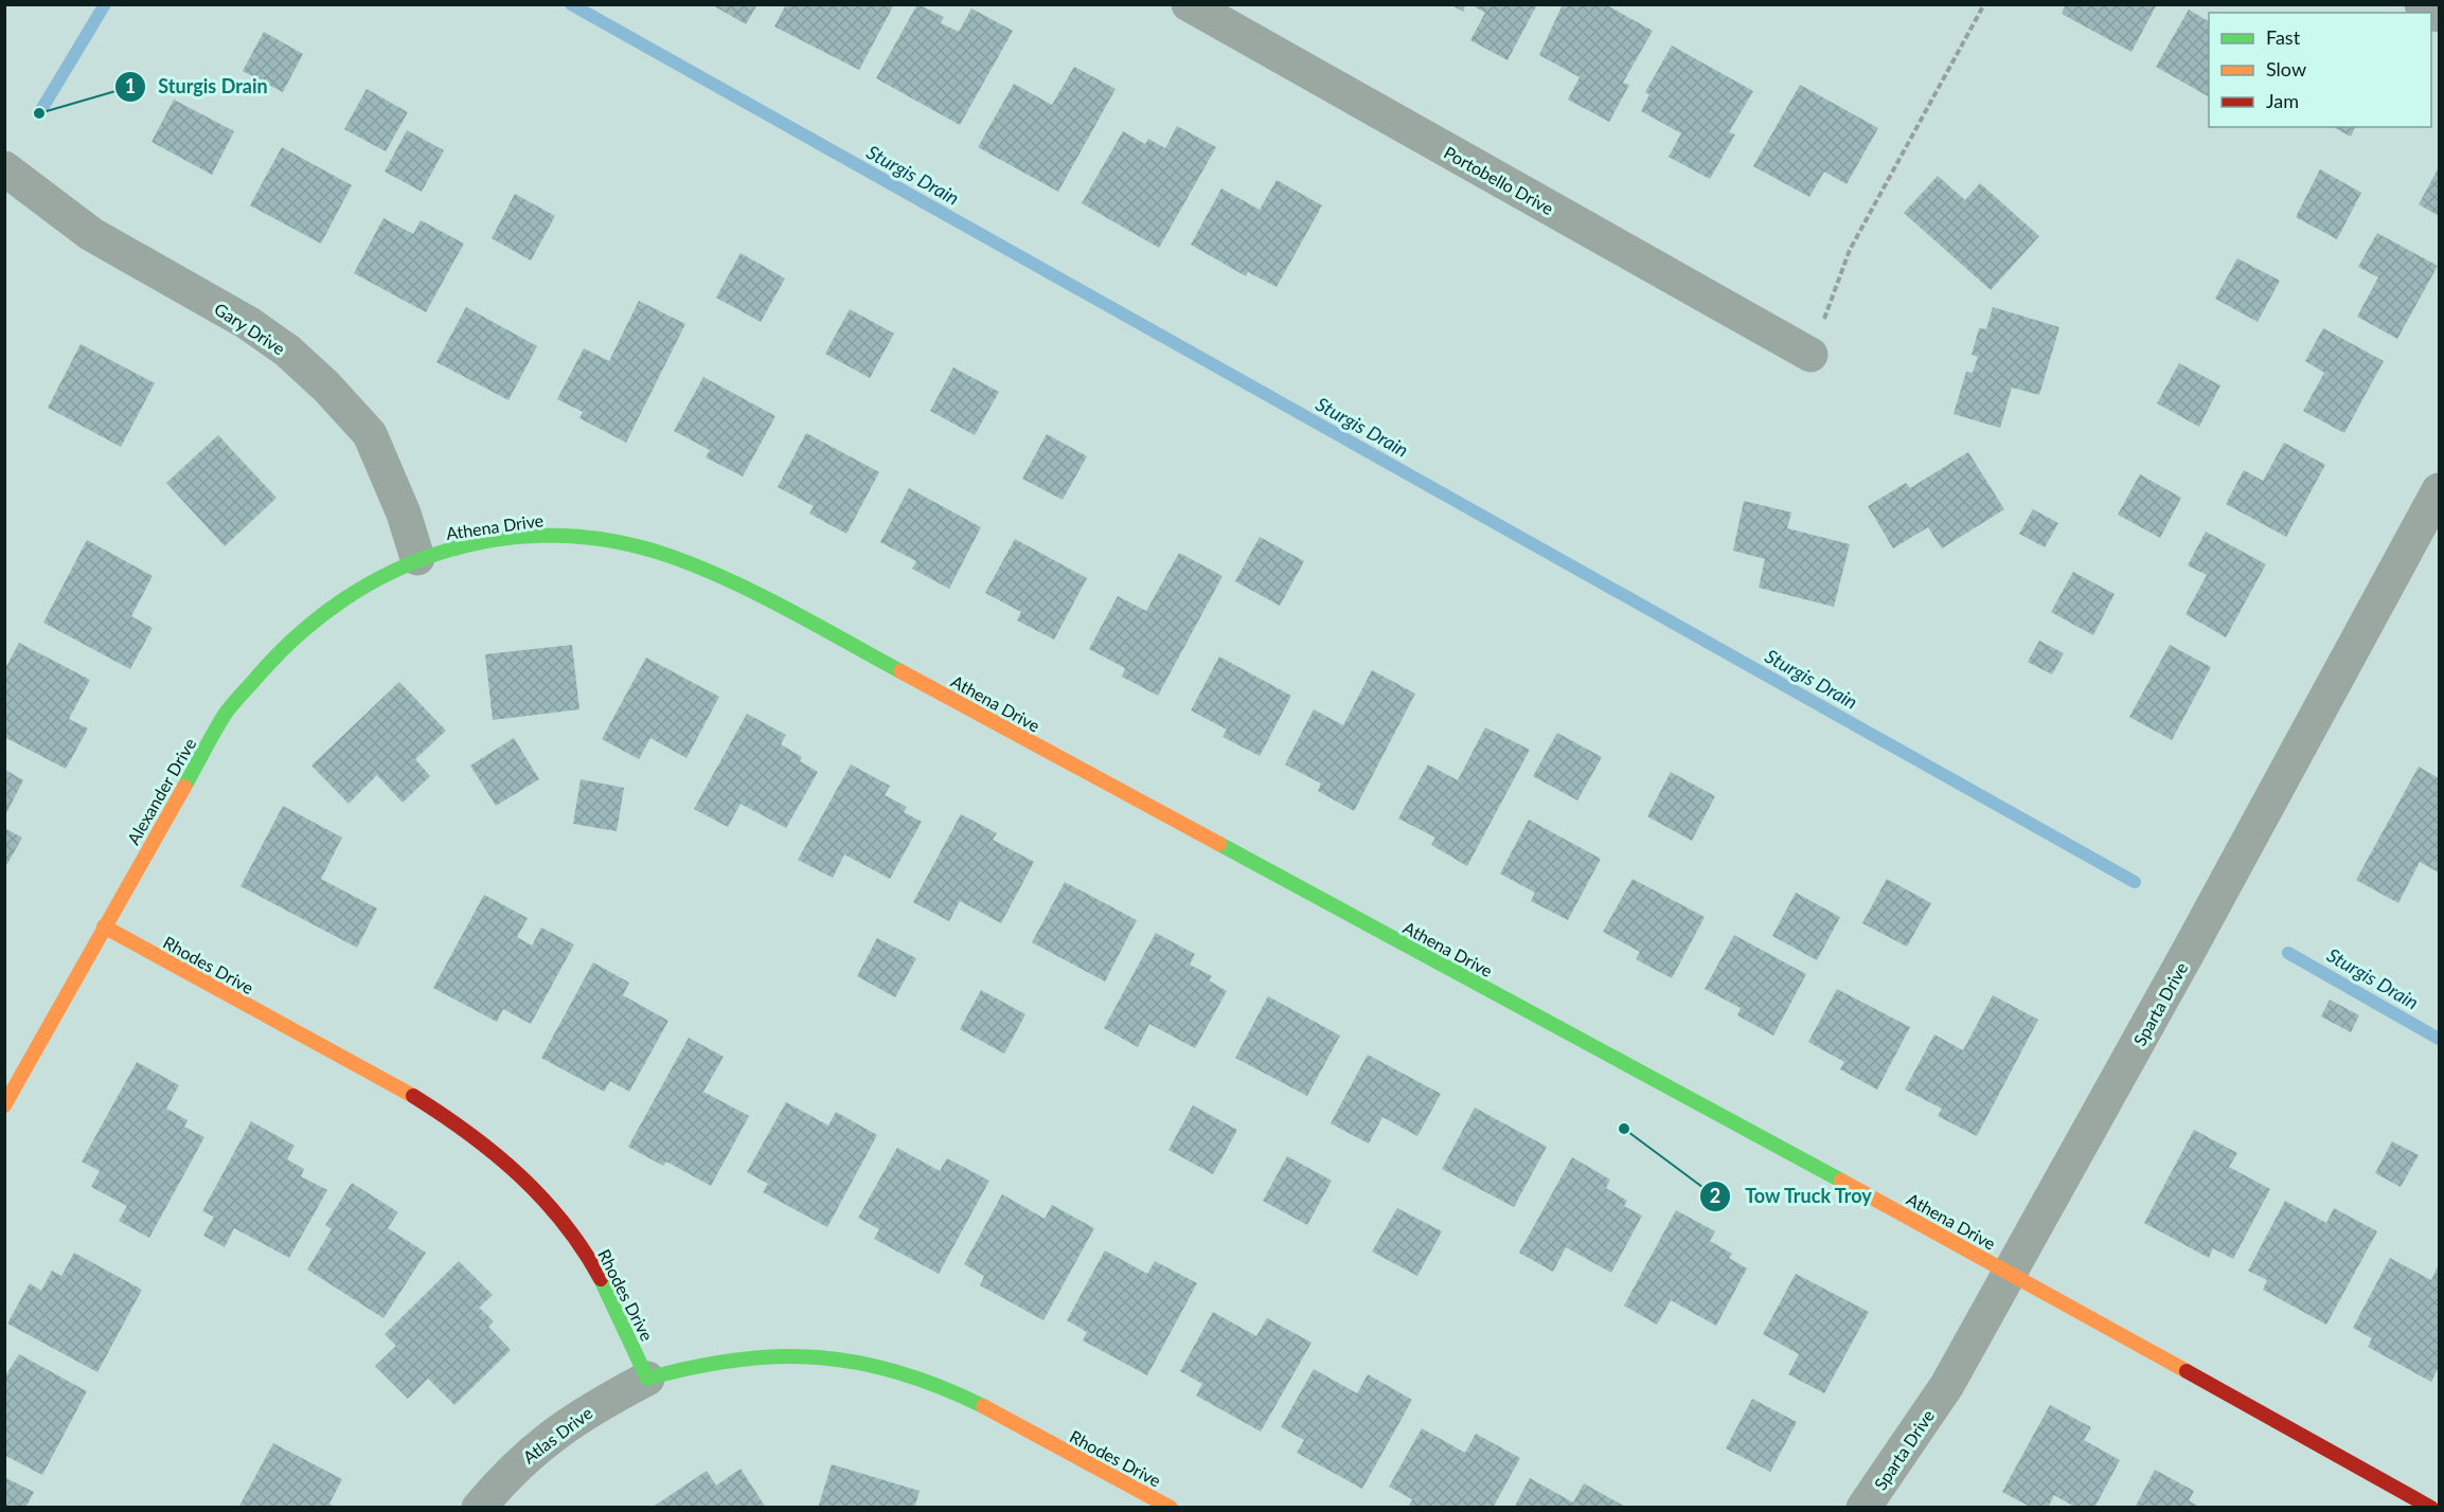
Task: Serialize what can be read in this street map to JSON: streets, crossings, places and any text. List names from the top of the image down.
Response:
{
  "streets": {
    "street": [
      "Portobello Drive",
      "Gary Drive",
      "Athena Drive",
      "Alexander Drive",
      "Rhodes Drive",
      "Sparta Drive",
      "Atlas Drive"
    ]
  },
  "crossings": [
    ["Gary Drive", "Athena Drive"],
    ["Gary Drive", "Alexander Drive"],
    ["Athena Drive", "Alexander Drive"],
    ["Athena Drive", "Sparta Drive"],
    ["Alexander Drive", "Rhodes Drive"],
    ["Rhodes Drive", "Atlas Drive"]
  ],
  "water": ["Sturgis Drain"],
  "places": ["Sturgis Drain", "Tow Truck Troy"],
  "legend": ["Fast", "Slow", "Jam"]
}
